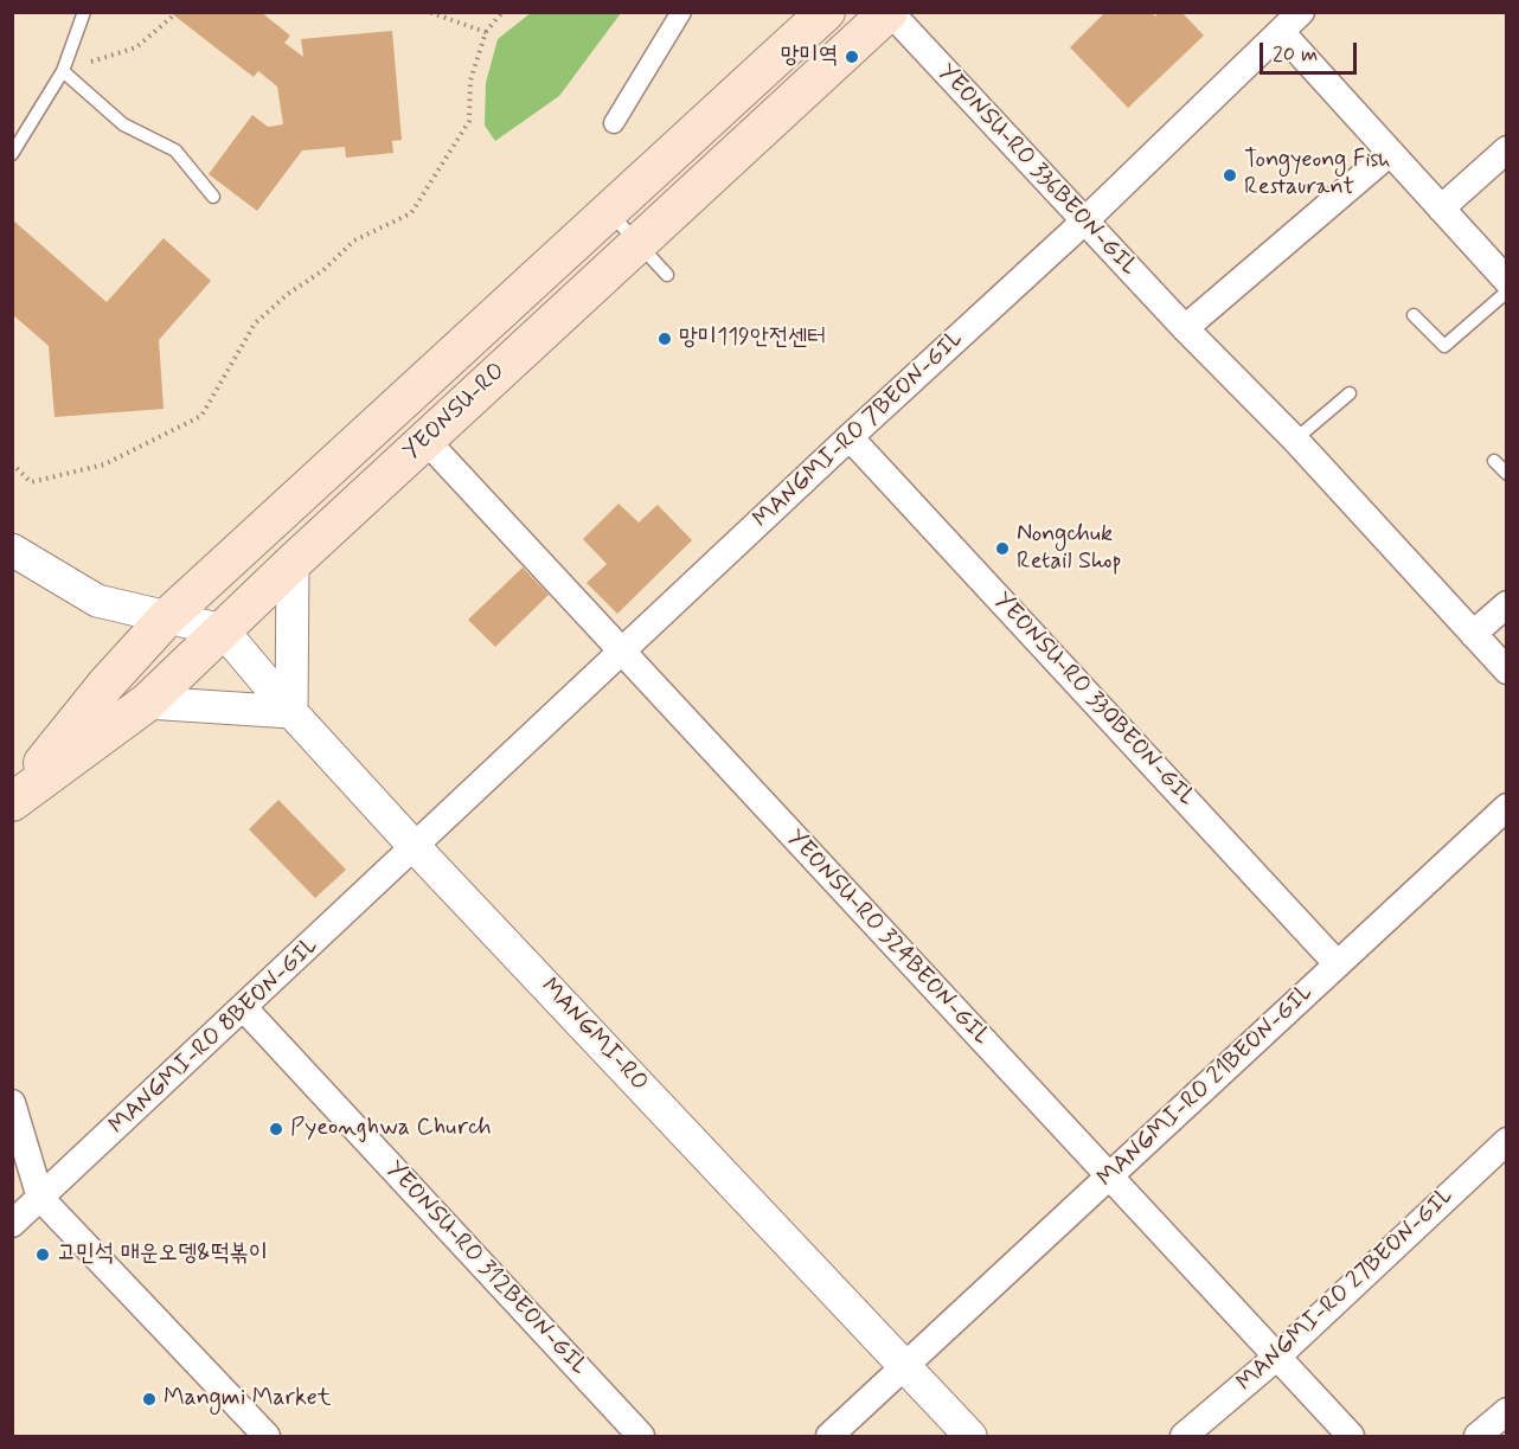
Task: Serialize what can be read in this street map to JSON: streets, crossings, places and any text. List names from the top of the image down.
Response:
{
  "streets": {
    "main road": ["YEONSU-RO"],
    "street": [
      "YEONSU-RO 336BEON-GIL",
      "MANGMI-RO 7BEON-GIL",
      "YEONSU-RO 330BEON-GIL",
      "YEONSU-RO 324BEON-GIL",
      "MANGMI-RO",
      "MANGMI-RO 8BEON-GIL",
      "MANGMI-RO 21BEON-GIL",
      "YEONSU-RO 312BEON-GIL",
      "MANGMI-RO 27BEON-GIL"
    ]
  },
  "crossings": [
    ["YEONSU-RO 336BEON-GIL", "YEONSU-RO"],
    ["YEONSU-RO 336BEON-GIL", "MANGMI-RO 7BEON-GIL"],
    ["YEONSU-RO", "YEONSU-RO 324BEON-GIL"],
    ["YEONSU-RO", "MANGMI-RO"],
    ["MANGMI-RO 7BEON-GIL", "YEONSU-RO 330BEON-GIL"],
    ["MANGMI-RO 7BEON-GIL", "YEONSU-RO 324BEON-GIL"],
    ["MANGMI-RO 7BEON-GIL", "MANGMI-RO"],
    ["MANGMI-RO 7BEON-GIL", "MANGMI-RO 8BEON-GIL"],
    ["YEONSU-RO 330BEON-GIL", "MANGMI-RO 21BEON-GIL"],
    ["YEONSU-RO 324BEON-GIL", "MANGMI-RO 21BEON-GIL"],
    ["YEONSU-RO 324BEON-GIL", "MANGMI-RO 27BEON-GIL"],
    ["MANGMI-RO", "MANGMI-RO 8BEON-GIL"],
    ["MANGMI-RO", "MANGMI-RO 21BEON-GIL"],
    ["MANGMI-RO 8BEON-GIL", "YEONSU-RO 312BEON-GIL"]
  ],
  "places": [
    "망미역",
    "Tongyeong Fish Restaurant",
    "망미119안전센터",
    "Nongchuk Retail Shop",
    "Pyeonghwa Church",
    "고민석 매운오뎅&떡볶이",
    "Mangmi Market"
  ],
  "scale_bar": "20 m"
}
